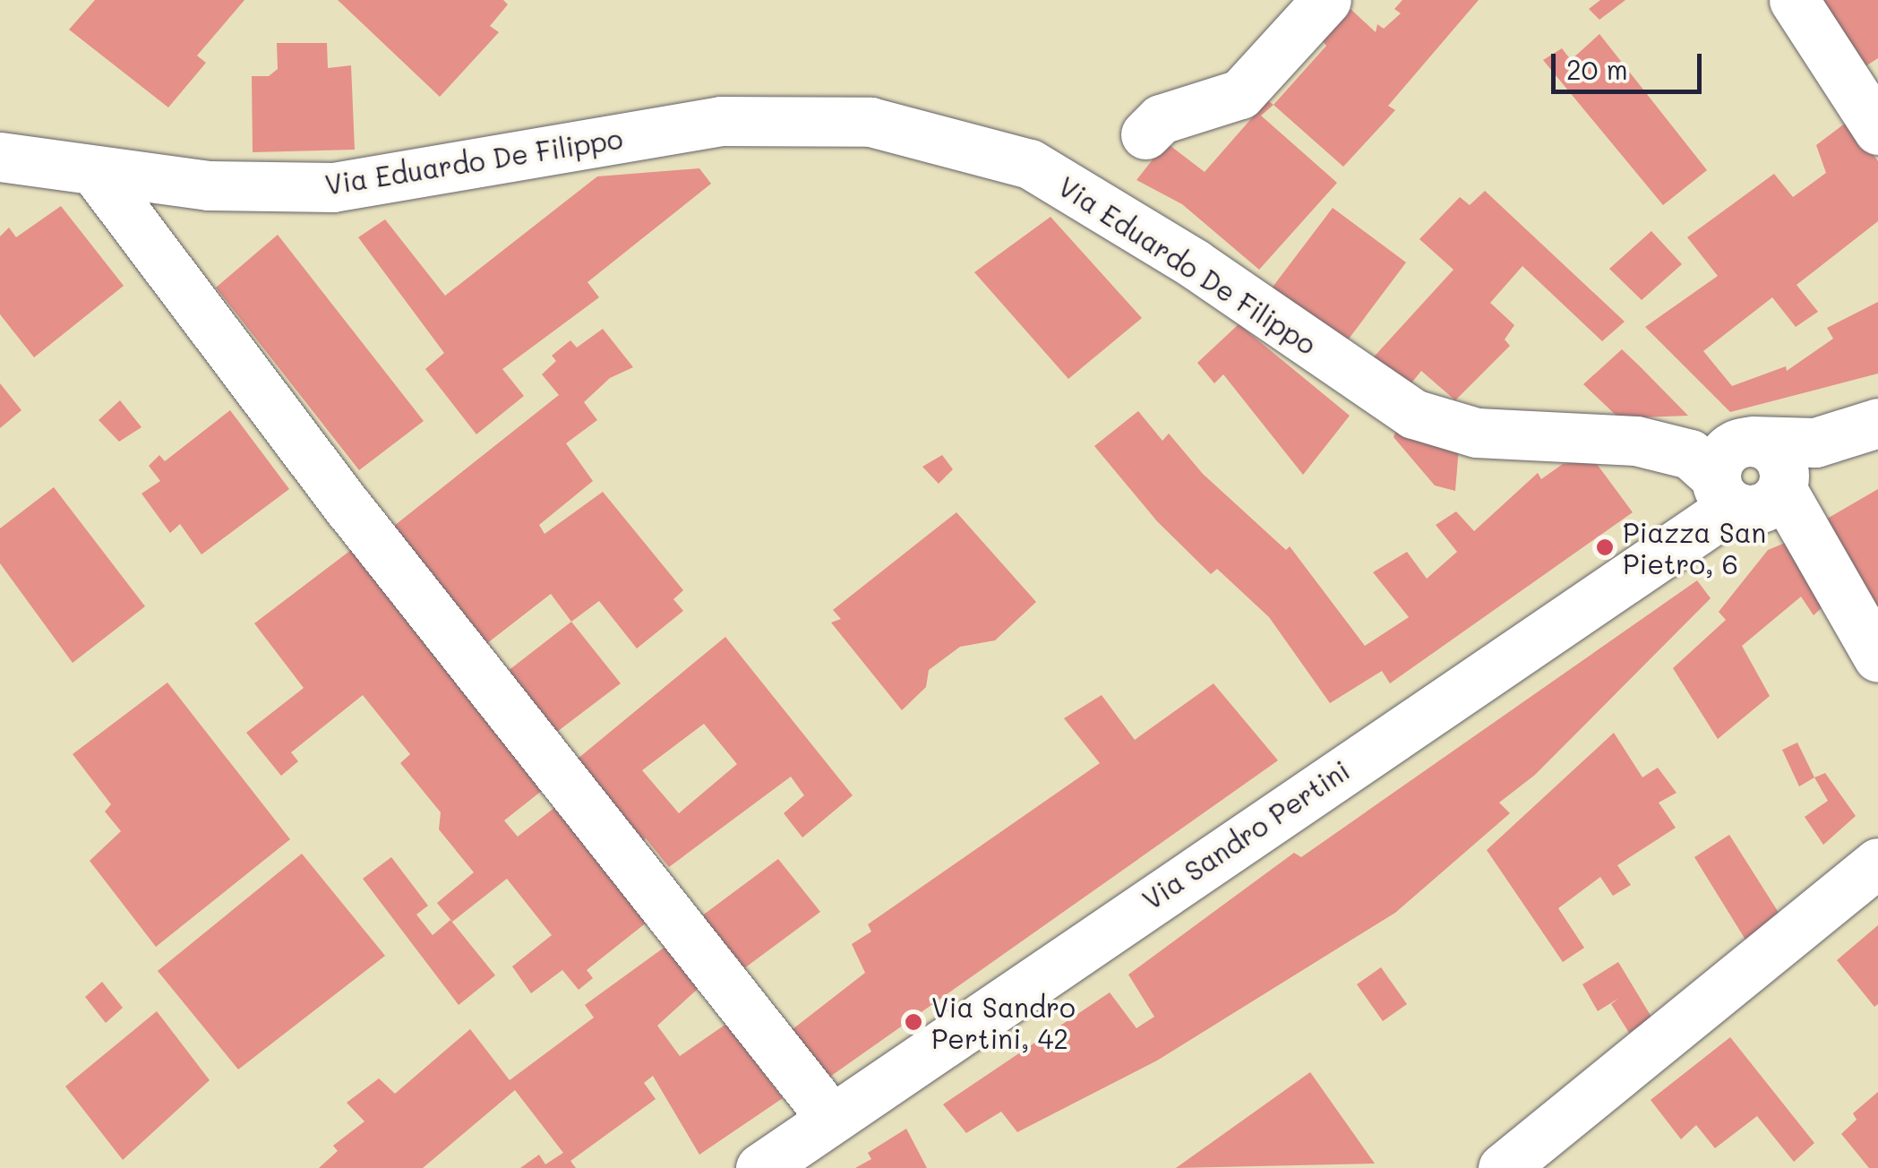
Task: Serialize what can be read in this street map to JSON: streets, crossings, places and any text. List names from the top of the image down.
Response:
{
  "streets": {
    "street": ["Via Eduardo De Filippo", "Via Sandro Pertini"]
  },
  "crossings": [
    ["Via Eduardo De Filippo", "Via Sandro Pertini"]
  ],
  "places": ["Piazza San Pietro, 6", "Via Sandro Pertini, 42"],
  "scale_bar": "20 m"
}
